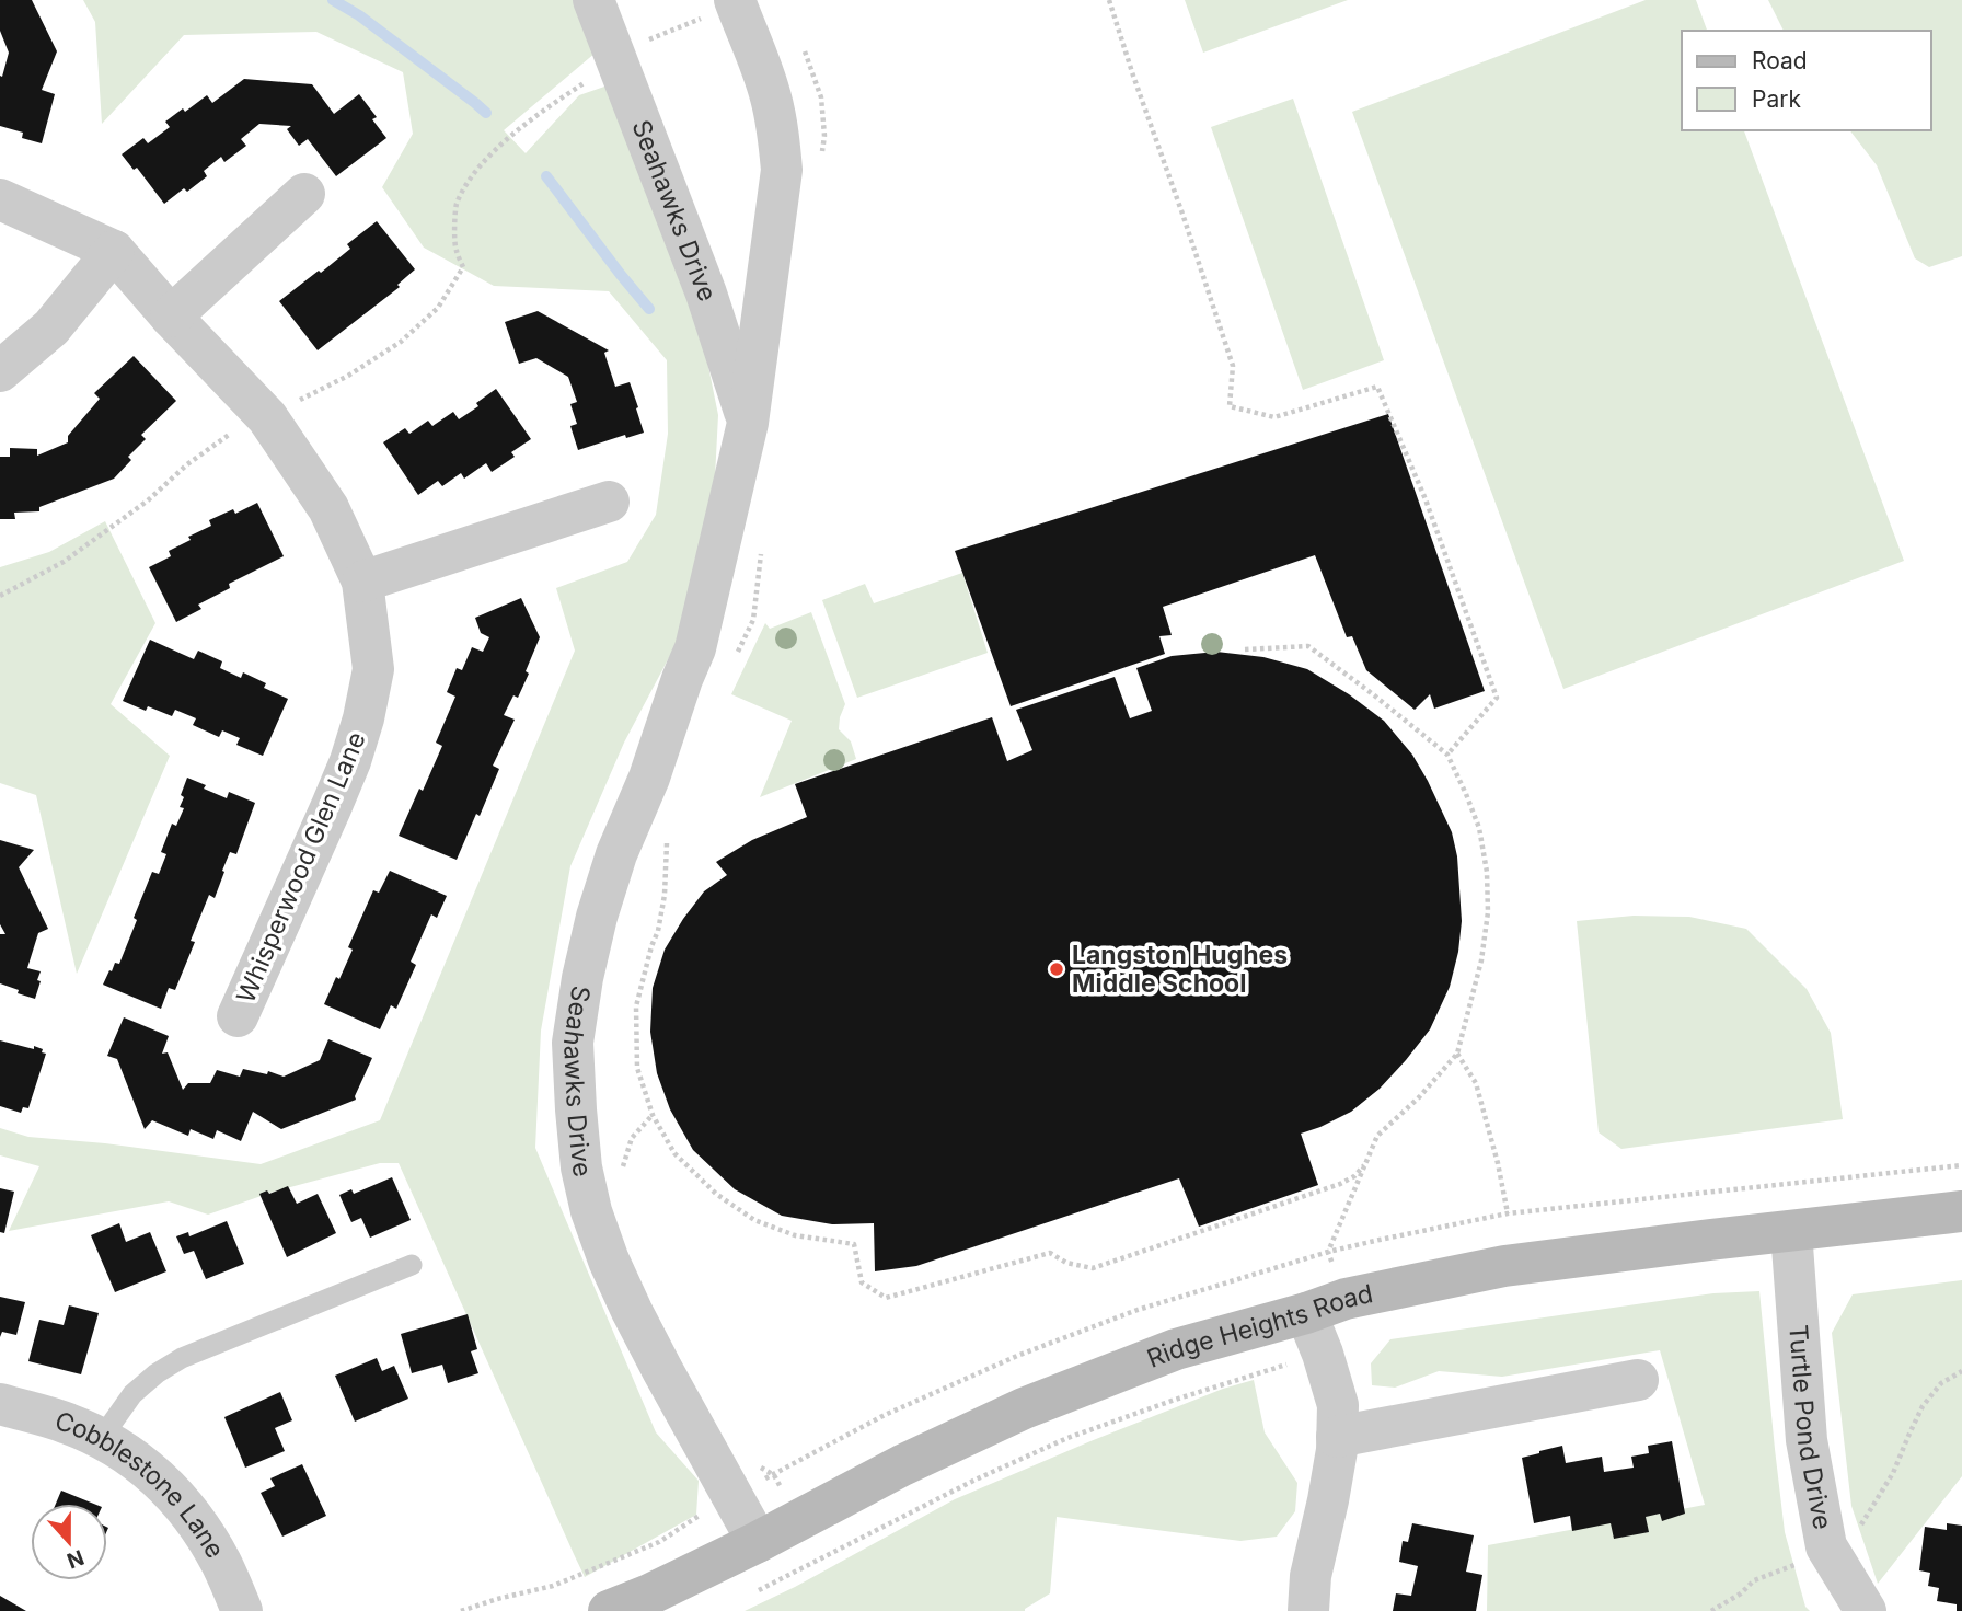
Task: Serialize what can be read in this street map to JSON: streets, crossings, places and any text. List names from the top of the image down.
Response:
{
  "streets": {
    "street": [
      "Seahawks Drive",
      "Whisperwood Glen Lane",
      "Ridge Heights Road",
      "Turtle Pond Drive",
      "Cobblestone Lane"
    ]
  },
  "crossings": [
    ["Seahawks Drive", "Ridge Heights Road"],
    ["Ridge Heights Road", "Turtle Pond Drive"]
  ],
  "places": ["Langston Hughes Middle School"],
  "legend": ["Road", "Park"],
  "north": "bottom"
}
